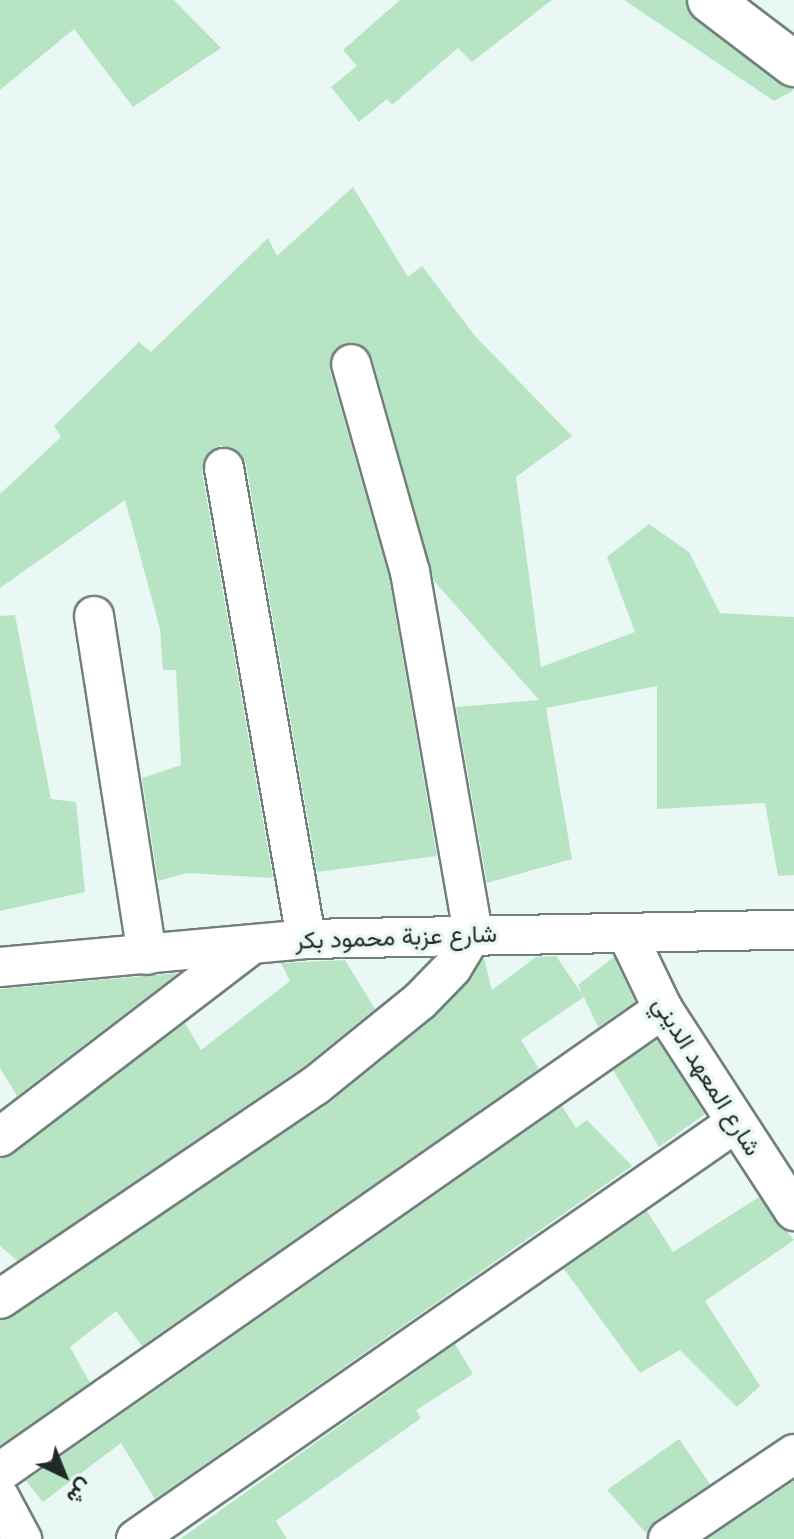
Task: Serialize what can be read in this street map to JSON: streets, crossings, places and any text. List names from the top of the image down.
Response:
{
  "streets": {
    "street": ["شارع عزبة محمود بكر", "شارع المعهد الديني"]
  },
  "crossings": [
    ["شارع عزبة محمود بكر", "شارع المعهد الديني"]
  ],
  "north": "bottom right"
}
